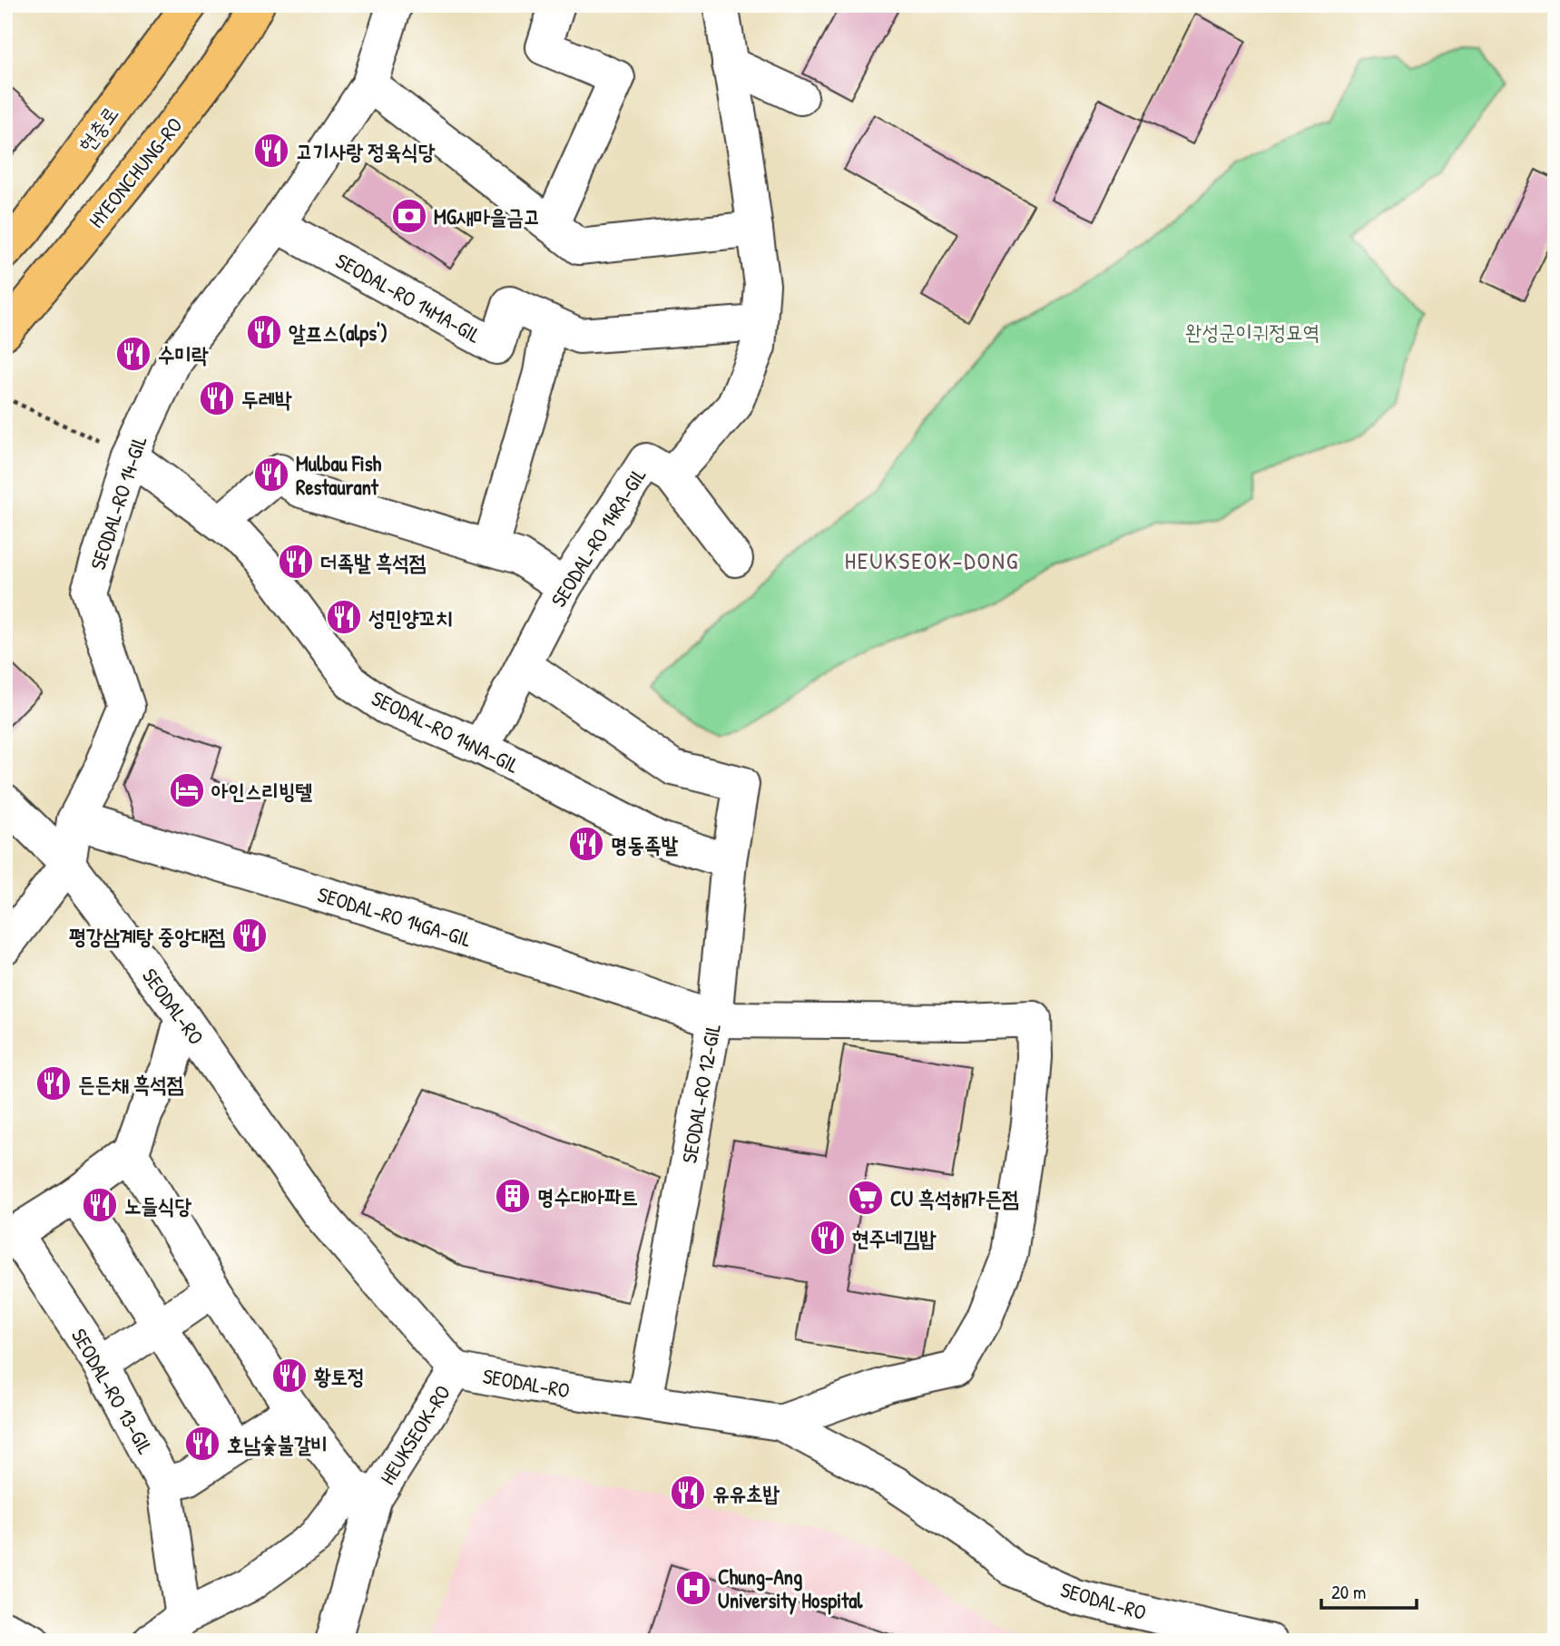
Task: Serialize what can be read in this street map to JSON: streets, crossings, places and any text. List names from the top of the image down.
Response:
{
  "streets": {
    "main road": ["현충로", "HYEONCHUNG-RO"],
    "street": [
      "SEODAL-RO 14MA-GIL",
      "SEODAL-RO 14-GIL",
      "SEODAL-RO 14RA-GIL",
      "SEODAL-RO 14NA-GIL",
      "SEODAL-RO 14GA-GIL",
      "SEODAL-RO",
      "SEODAL-RO 12-GIL",
      "SEODAL-RO 13-GIL",
      "HEUKSEOK-RO"
    ]
  },
  "crossings": [
    ["SEODAL-RO 14MA-GIL", "SEODAL-RO 14-GIL"],
    ["SEODAL-RO 14MA-GIL", "SEODAL-RO 14RA-GIL"],
    ["SEODAL-RO 14-GIL", "SEODAL-RO 14NA-GIL"],
    ["SEODAL-RO 14-GIL", "SEODAL-RO 14GA-GIL"],
    ["SEODAL-RO 14-GIL", "SEODAL-RO"],
    ["SEODAL-RO 14RA-GIL", "SEODAL-RO 14NA-GIL"],
    ["SEODAL-RO 14RA-GIL", "SEODAL-RO 12-GIL"],
    ["SEODAL-RO 14NA-GIL", "SEODAL-RO 12-GIL"],
    ["SEODAL-RO 14GA-GIL", "SEODAL-RO"],
    ["SEODAL-RO 14GA-GIL", "SEODAL-RO 12-GIL"],
    ["SEODAL-RO", "SEODAL-RO 12-GIL"],
    ["SEODAL-RO", "HEUKSEOK-RO"],
    ["SEODAL-RO 13-GIL", "HEUKSEOK-RO"]
  ],
  "districts": ["HEUKSEOK-DONG"],
  "parks": ["완성군이귀정묘역"],
  "places": {
    "restaurant": [
      "고기사랑 정육식당",
      "알프스(alps')",
      "수미락",
      "두레박",
      "Mulbau Fish Restaurant",
      "더족발 흑석점",
      "성민양꼬치",
      "명동족발",
      "평강삼계탕 중앙대점",
      "든든채 흑석점",
      "노들식당",
      "현주네김밥",
      "황토정",
      "호남숯불갈비",
      "유유초밥"
    ],
    "bank": ["MG새마을금고"],
    "hotel": ["아인스리빙텔"],
    "building": ["명수대아파트"],
    "supermarket": ["CU 흑석해가든점"],
    "hospital": ["Chung-Ang University Hospital"]
  },
  "scale_bar": "20 m"
}
